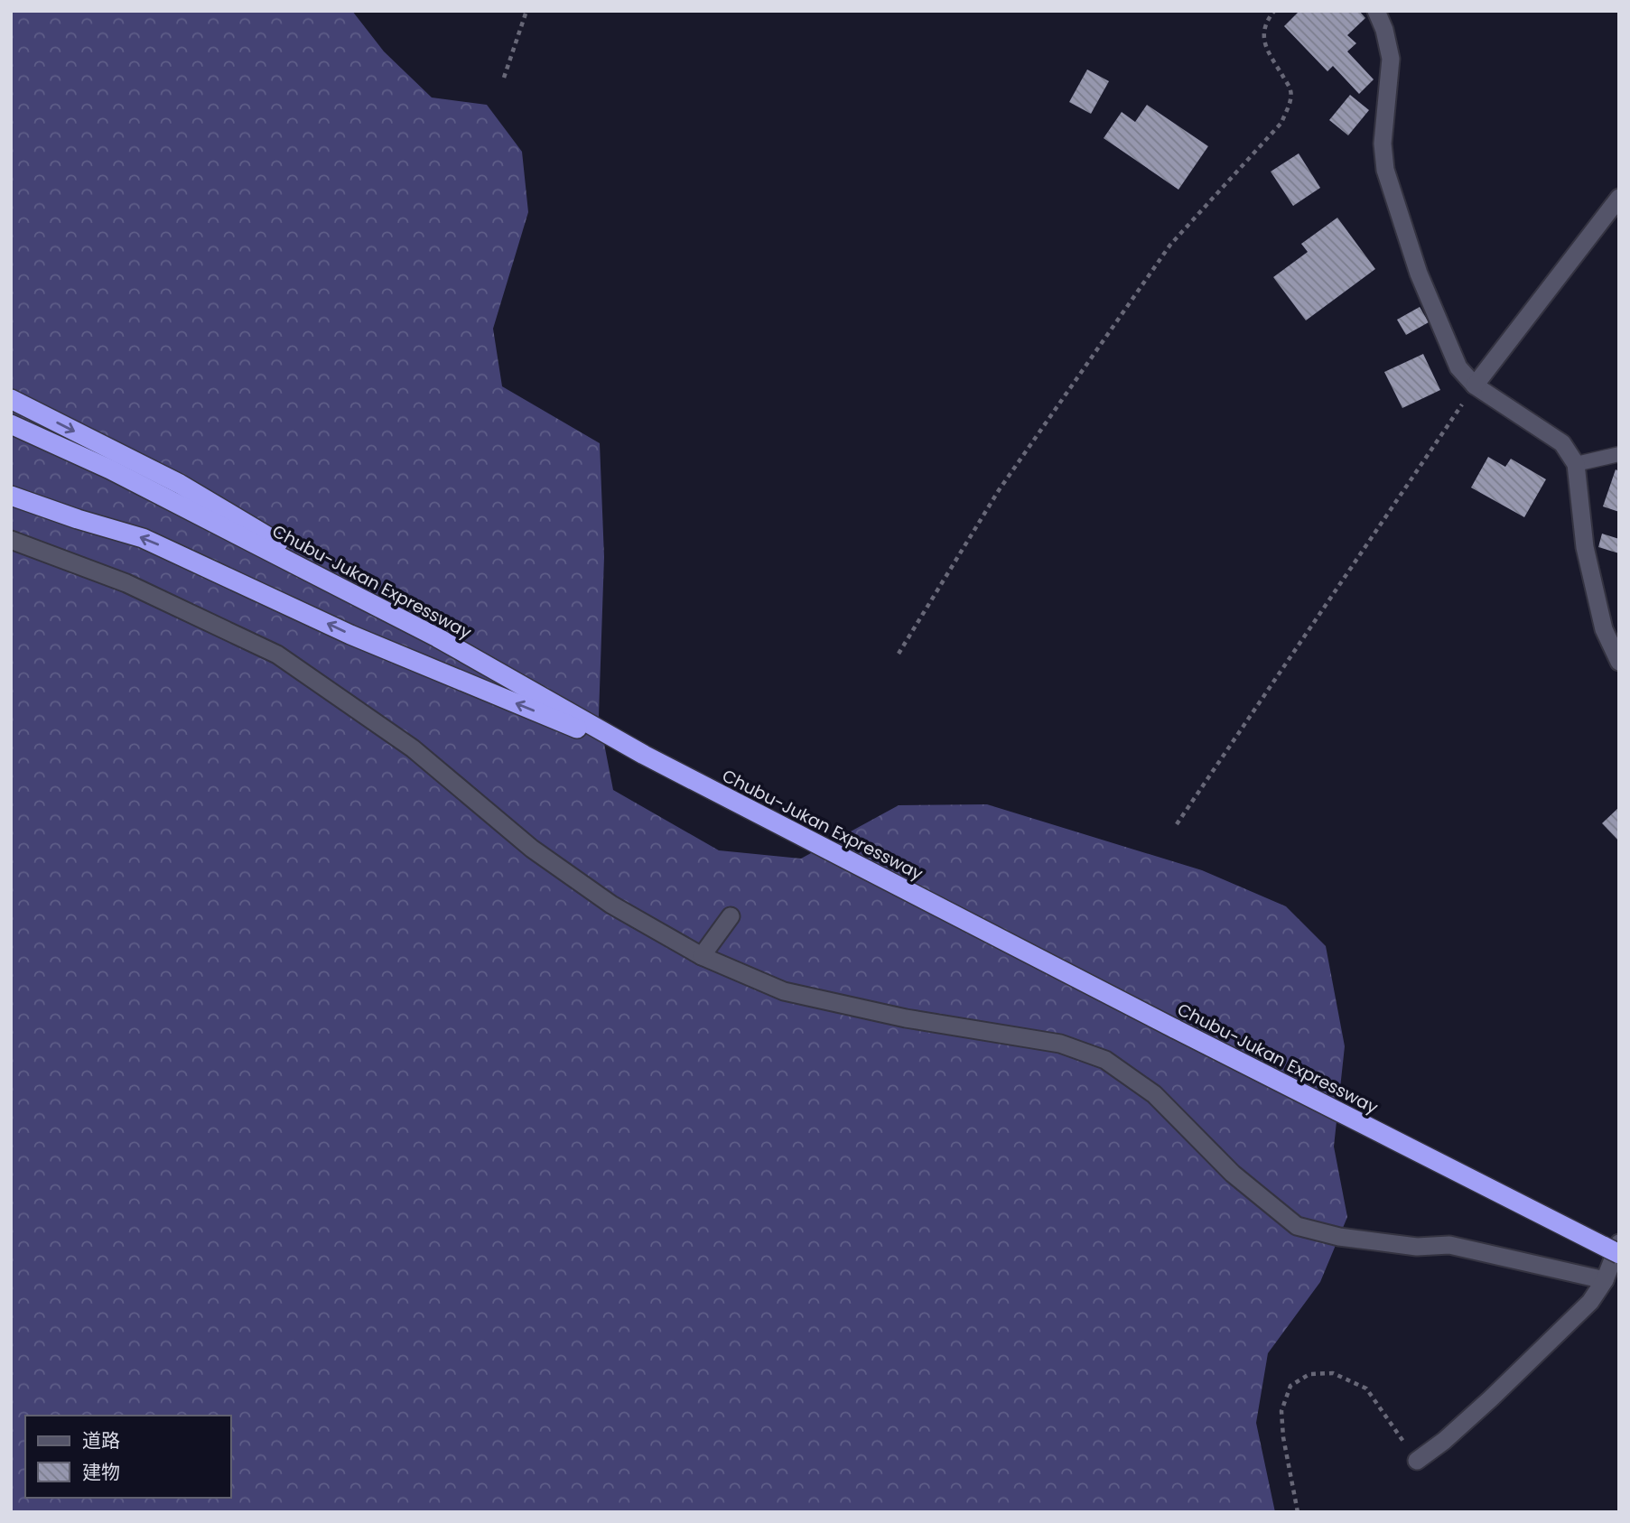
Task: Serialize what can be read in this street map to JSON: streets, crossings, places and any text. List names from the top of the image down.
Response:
{
  "streets": {
    "highway": ["Chubu-Jukan Expressway"]
  },
  "legend": ["道路", "建物"]
}
